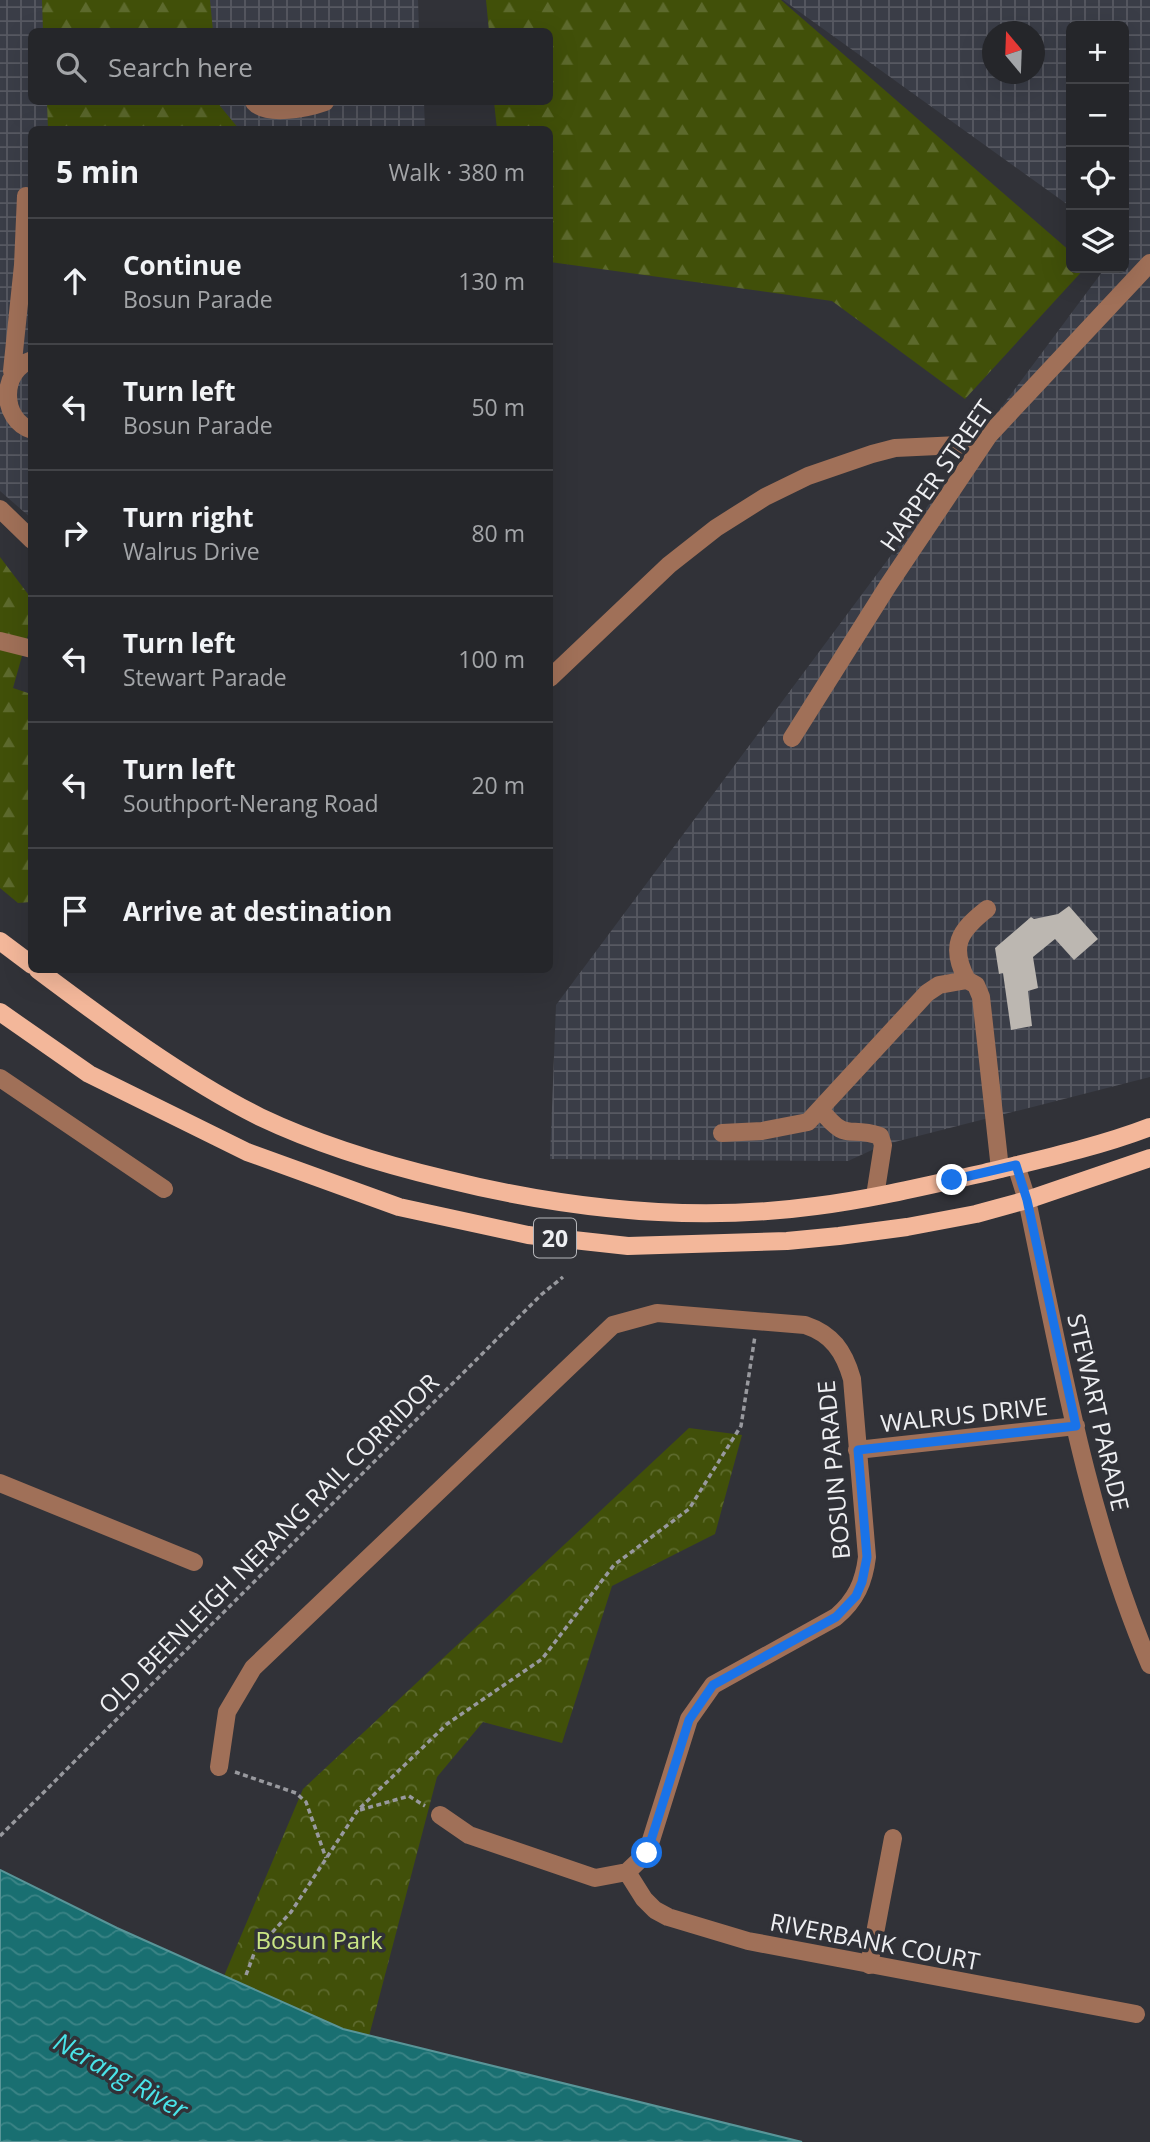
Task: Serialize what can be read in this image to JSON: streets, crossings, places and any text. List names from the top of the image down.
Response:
{
  "streets": {
    "main road": ["20"],
    "street": [
      "HARPER STREET",
      "STEWART PARADE",
      "WALRUS DRIVE",
      "BOSUN PARADE",
      "RIVERBANK COURT"
    ],
    "path": ["OLD BEENLEIGH NERANG RAIL CORRIDOR"]
  },
  "crossings": [
    ["20", "STEWART PARADE"],
    ["STEWART PARADE", "WALRUS DRIVE"],
    ["WALRUS DRIVE", "BOSUN PARADE"],
    ["BOSUN PARADE", "RIVERBANK COURT"]
  ],
  "water": ["Nerang River"],
  "parks": ["Bosun Park"],
  "north": "top",
  "page": {
    "map_buttons": ["+", "−"],
    "search": "Search here",
    "heading": ["5 min", "Walk · 380 m"],
    "list": [
      ["Continue", "Bosun Parade", "130 m"],
      ["Turn left", "Bosun Parade", "50 m"],
      ["Turn right", "Walrus Drive", "80 m"],
      ["Turn left", "Stewart Parade", "100 m"],
      ["Turn left", "Southport-Nerang Road", "20 m"],
      "Arrive at destination"
    ]
  }
}
